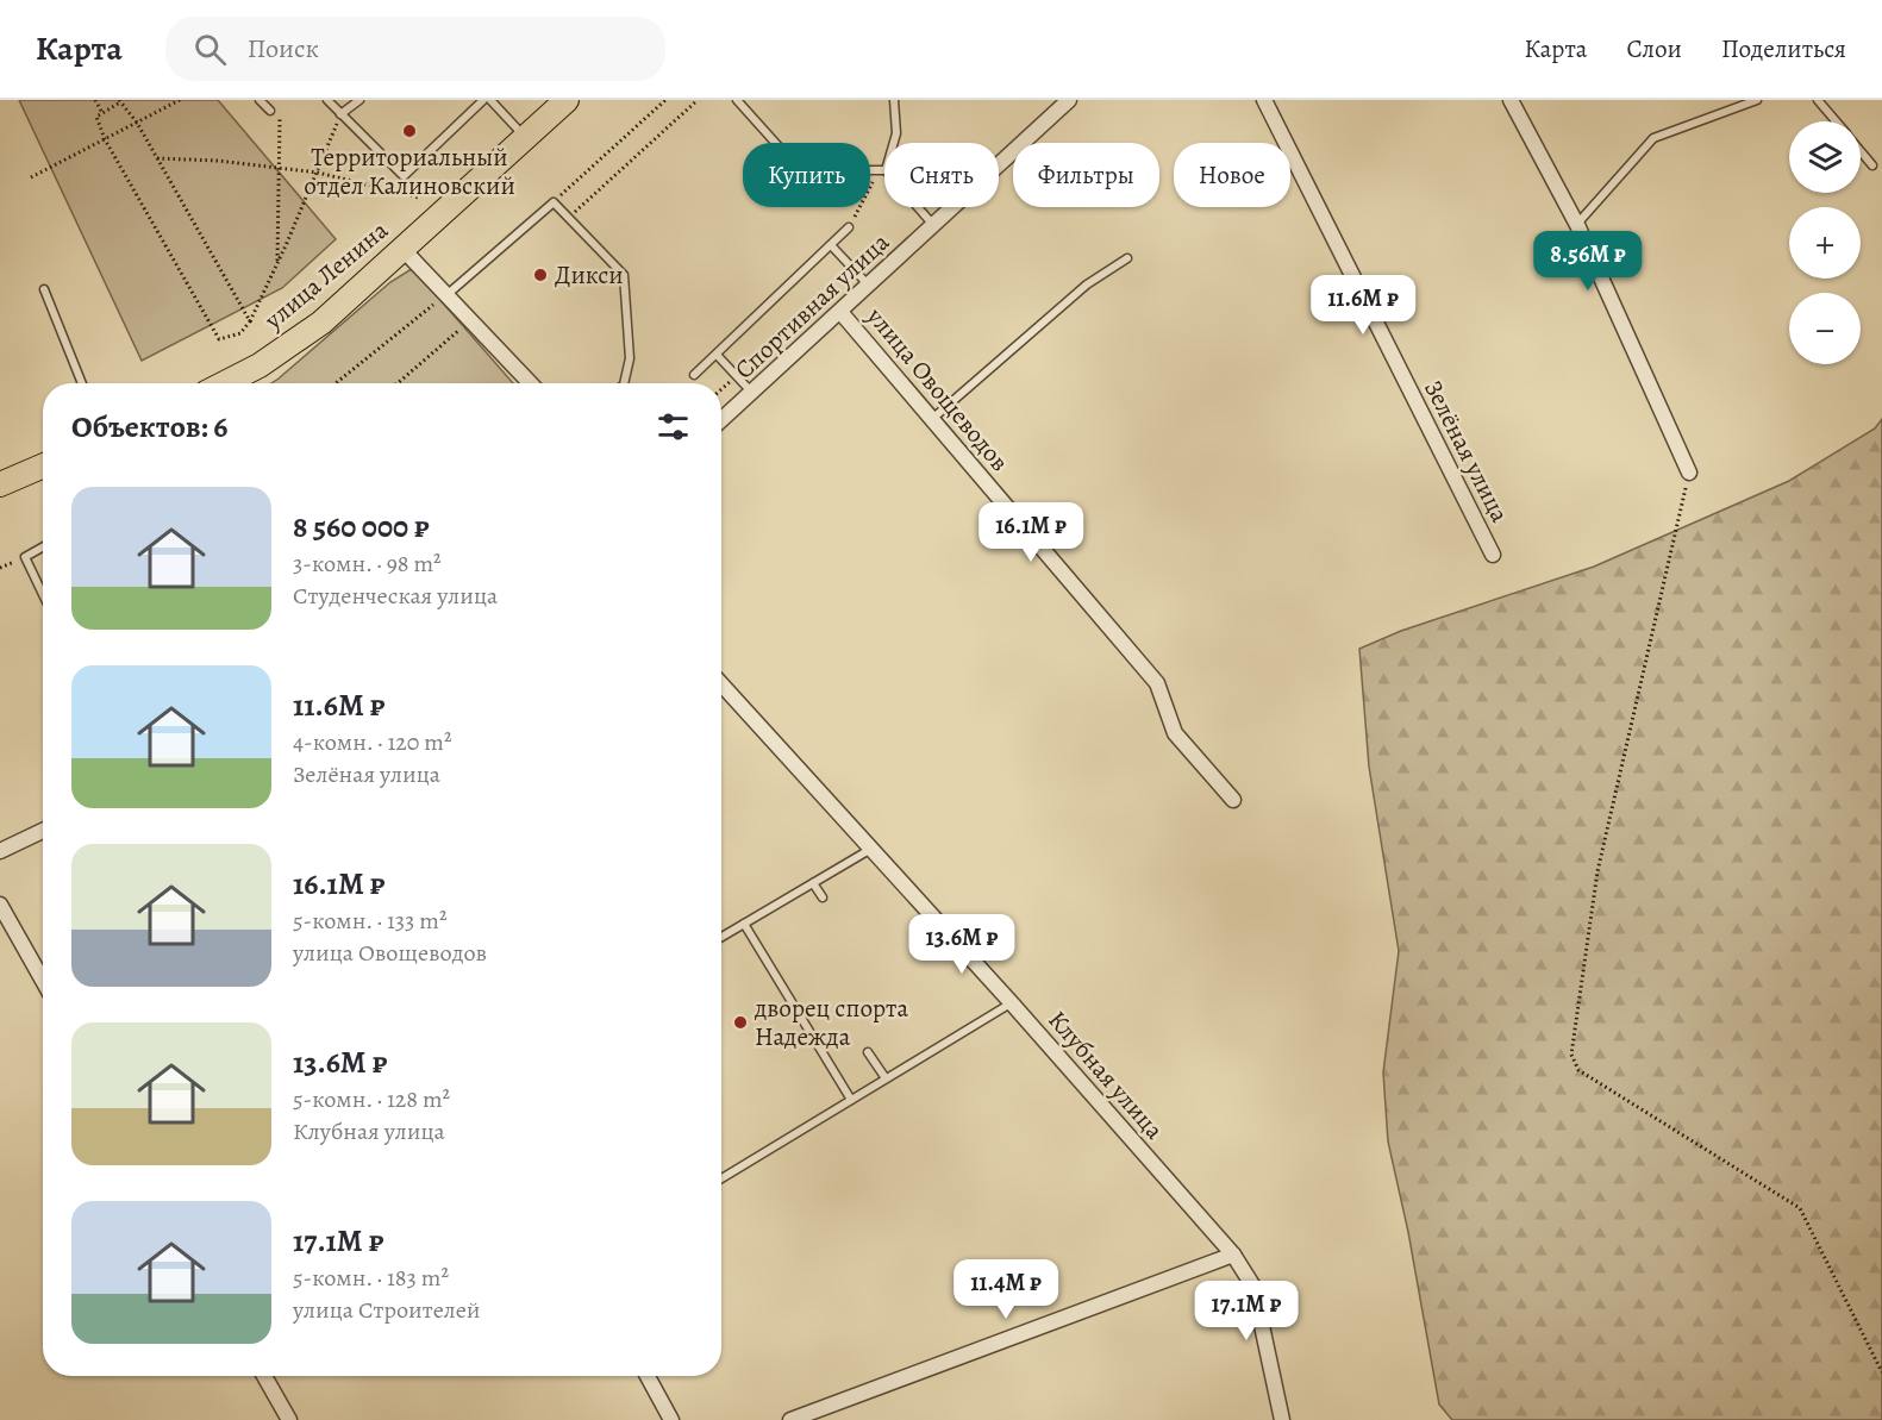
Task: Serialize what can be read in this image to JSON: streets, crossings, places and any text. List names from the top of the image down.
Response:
{
  "streets": {
    "main road": ["улица Ленина"],
    "street": [
      "Спортивная улица",
      "улица Овощеводов",
      "Зелёная улица",
      "Клубная улица"
    ]
  },
  "crossings": [
    ["Спортивная улица", "улица Овощеводов"]
  ],
  "places": ["Территориальный отдел Калиновский", "Дикси", "дворец спорта Надежда"],
  "page": {
    "header": "Карта",
    "search": "Поиск",
    "nav": ["Карта", "Слои", "Поделиться"],
    "map_buttons": ["+", "−"],
    "chip": [
      "Купить",
      "Снять",
      "Фильтры",
      "Новое"
    ],
    "price": [
      "8.56M ₽",
      "11.6M ₽",
      "16.1M ₽",
      "13.6M ₽",
      "11.4M ₽",
      "17.1M ₽"
    ],
    "heading": "Объектов: 6",
    "list": [
      {
        "name": "8 560 000 ₽",
        "note": "3-комн. · 98 m² · Студенческая улица"
      },
      {
        "name": "11.6M ₽",
        "note": "4-комн. · 120 m² · Зелёная улица"
      },
      {
        "name": "16.1M ₽",
        "note": "5-комн. · 133 m² · улица Овощеводов"
      },
      {
        "name": "13.6M ₽",
        "note": "5-комн. · 128 m² · Клубная улица"
      },
      {
        "name": "17.1M ₽",
        "note": "5-комн. · 183 m² · улица Строителей"
      }
    ]
  }
}
